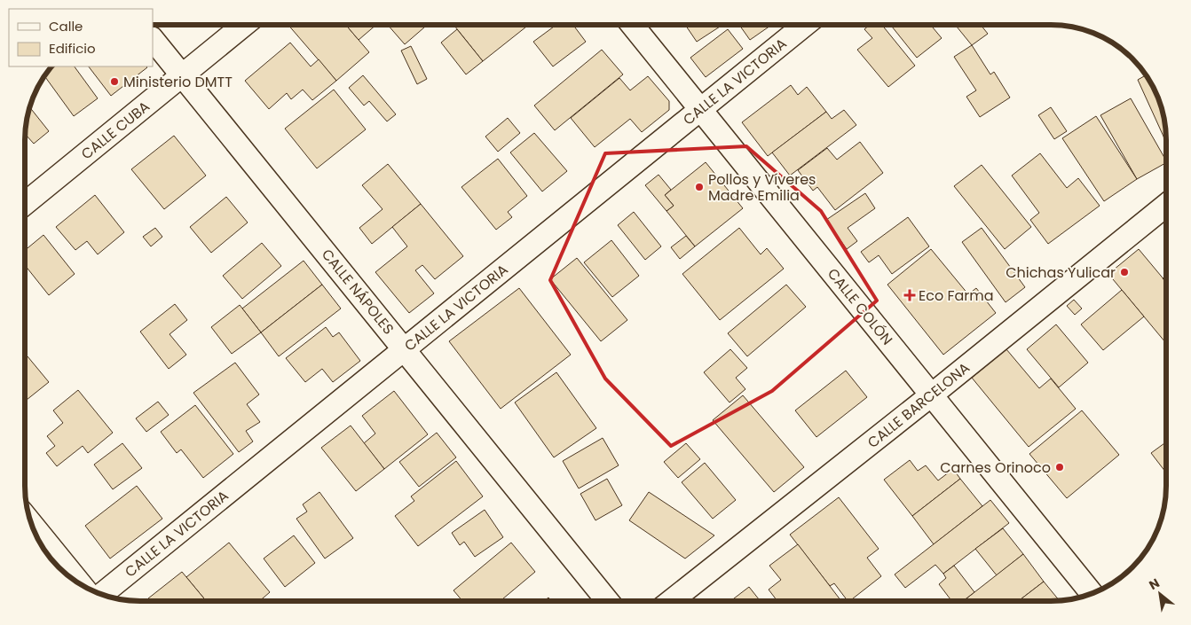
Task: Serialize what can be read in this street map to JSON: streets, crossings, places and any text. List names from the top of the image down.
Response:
{
  "streets": {
    "street": [
      "CALLE LA VICTORIA",
      "CALLE CUBA",
      "CALLE NÁPOLES",
      "CALLE COLÓN",
      "CALLE BARCELONA"
    ]
  },
  "crossings": [
    ["CALLE LA VICTORIA", "CALLE NÁPOLES"],
    ["CALLE LA VICTORIA", "CALLE COLÓN"],
    ["CALLE CUBA", "CALLE NÁPOLES"],
    ["CALLE COLÓN", "CALLE BARCELONA"]
  ],
  "places": {
    "other": [
      "Ministerio DMTT",
      "Pollos y Víveres Madre Emilia",
      "Chichas Yulicar",
      "Carnes Orinoco"
    ],
    "health": ["Eco Farma"]
  },
  "legend": ["Calle", "Edificio"],
  "north": "top left"
}
